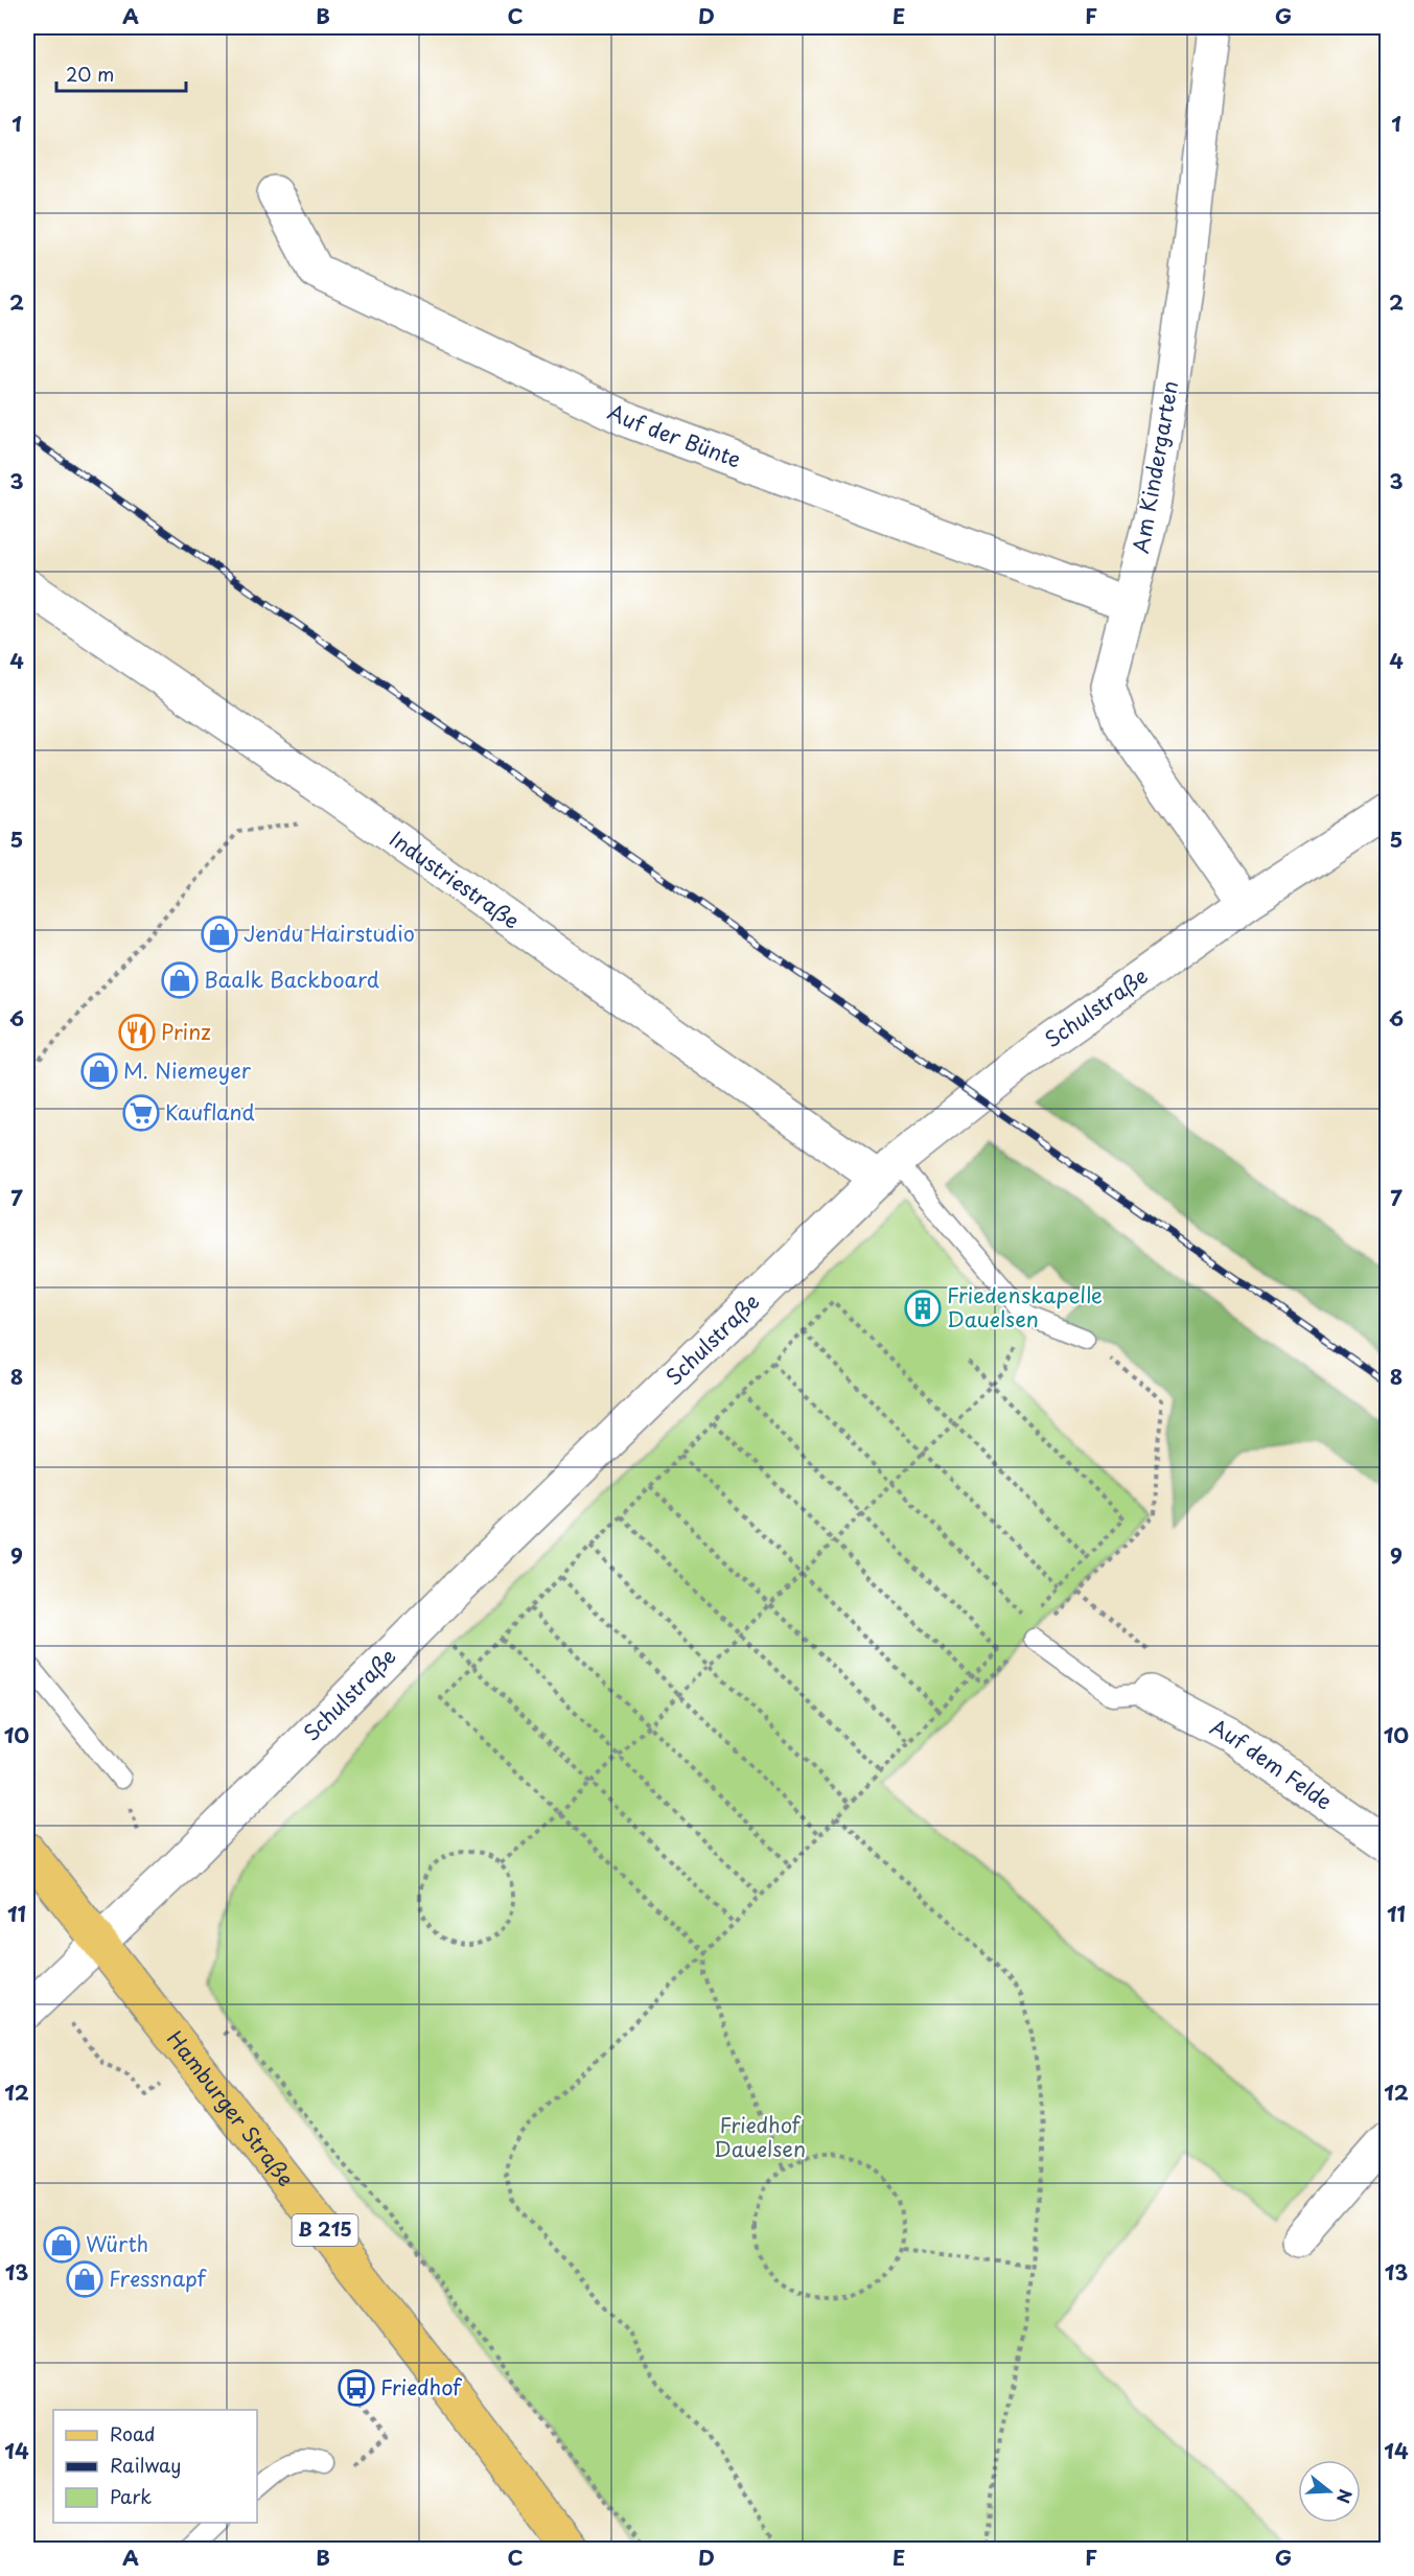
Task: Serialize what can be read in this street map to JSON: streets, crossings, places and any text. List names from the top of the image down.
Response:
{
  "streets": {
    "main road": ["Hamburger Straße", "B 215"],
    "street": [
      "Auf der Bünte",
      "Am Kindergarten",
      "Industriestraße",
      "Schulstraße",
      "Auf dem Felde"
    ]
  },
  "crossings": [
    ["Auf der Bünte", "Am Kindergarten"],
    ["Am Kindergarten", "Schulstraße"],
    ["Industriestraße", "Schulstraße"],
    ["Schulstraße", "Hamburger Straße"]
  ],
  "parks": ["Friedhof Dauelsen"],
  "places": {
    "shop": [
      "Jendu Hairstudio",
      "Baalk Backboard",
      "M. Niemeyer",
      "Würth",
      "Fressnapf"
    ],
    "restaurant": ["Prinz"],
    "supermarket": ["Kaufland"],
    "building": ["Friedenskapelle Dauelsen"],
    "bus stop": ["Friedhof"]
  },
  "legend": ["Road", "Railway", "Park"],
  "scale_bar": "20 m",
  "north": "right",
  "grid": {
    "columns": [
      "A",
      "B",
      "C",
      "D",
      "E",
      "F",
      "G"
    ],
    "rows": [
      "1",
      "2",
      "3",
      "4",
      "5",
      "6",
      "7",
      "8",
      "9",
      "10",
      "11",
      "12",
      "13",
      "14"
    ]
  }
}
